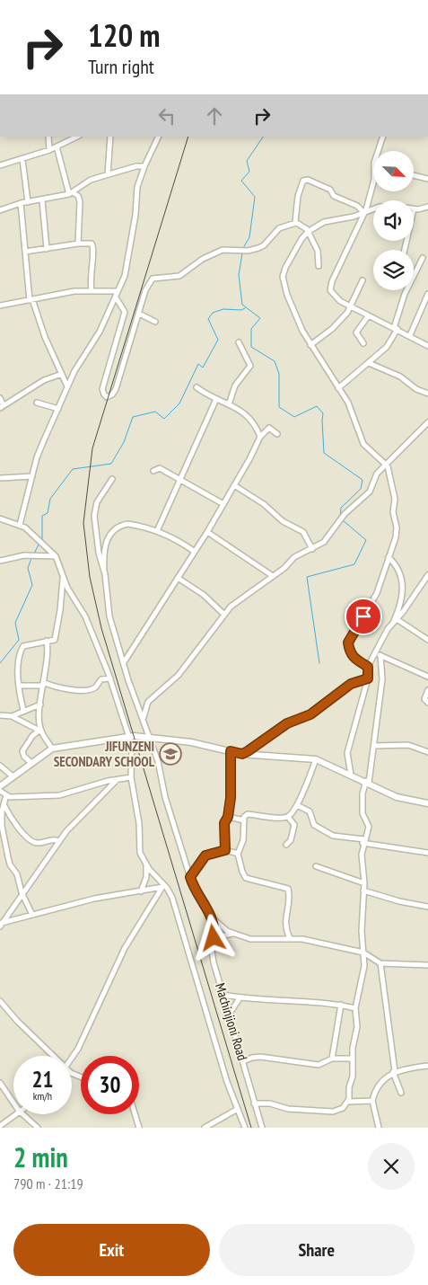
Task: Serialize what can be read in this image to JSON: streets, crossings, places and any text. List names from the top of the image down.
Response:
{
  "streets": {
    "street": ["Machinjioni Road"]
  },
  "places": {
    "school or university": ["JIFUNZENI SECONDARY SCHOOL"]
  },
  "north": "bottom right",
  "page": {
    "turn": ["120 m", "Turn right"],
    "speed": "21 km/h",
    "limit": "30",
    "heading": ["2 min", "790 m · 21:19"],
    "buttons": ["Exit", "Share"]
  }
}
